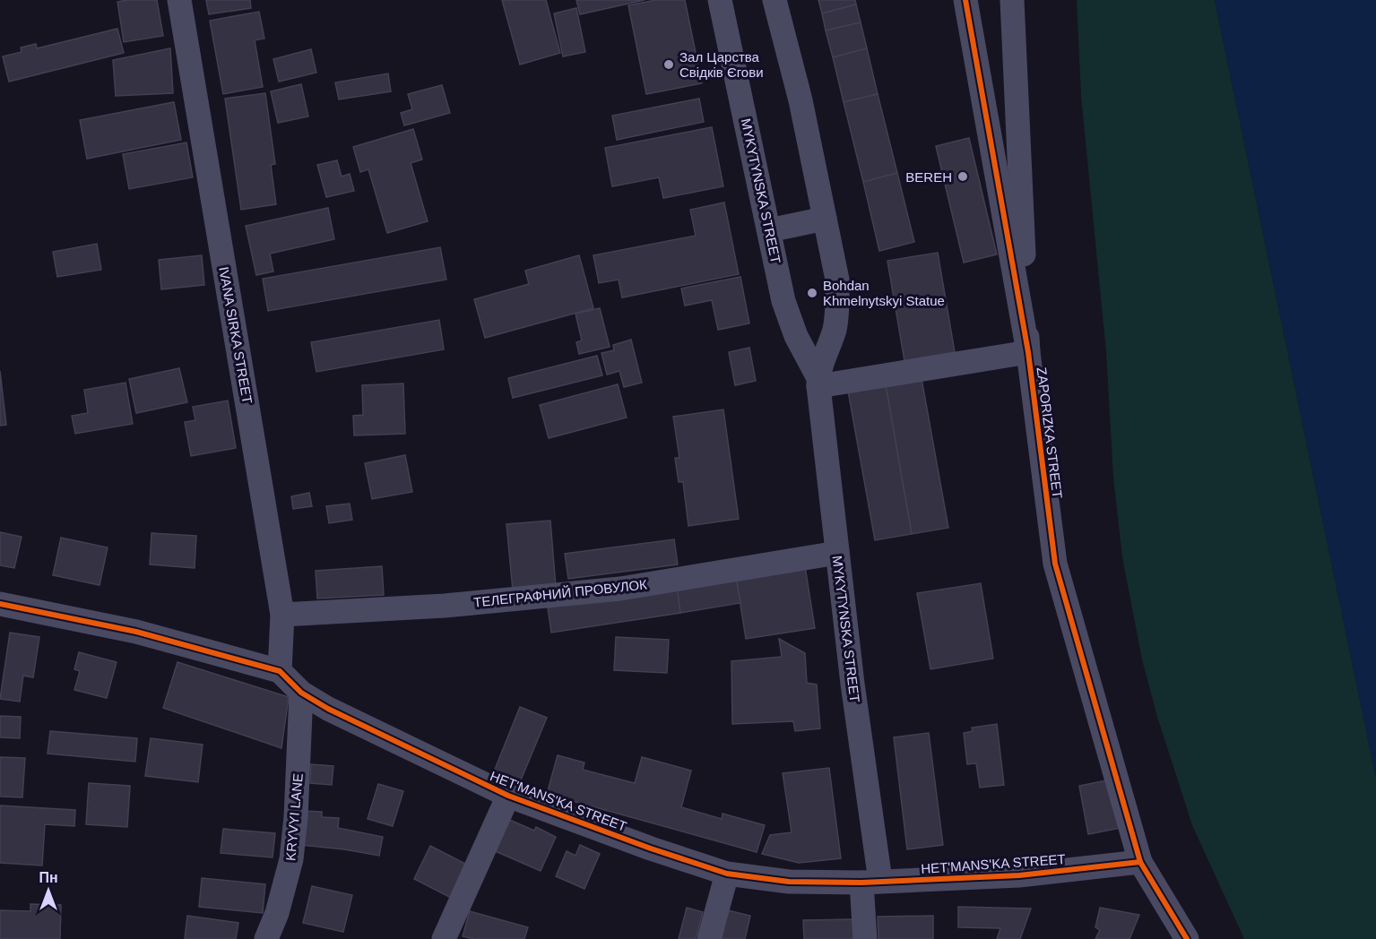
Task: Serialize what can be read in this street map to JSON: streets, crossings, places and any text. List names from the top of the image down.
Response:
{
  "streets": {
    "street": [
      "MYKYTYNSKA STREET",
      "IVANA SIRKA STREET",
      "ZAPORIZKA STREET",
      "ТЕЛЕГРАФНИЙ ПРОВУЛОК",
      "HET'MANS'KA STREET",
      "KRYVYI LANE"
    ]
  },
  "crossings": [
    ["MYKYTYNSKA STREET", "ТЕЛЕГРАФНИЙ ПРОВУЛОК"],
    ["MYKYTYNSKA STREET", "HET'MANS'KA STREET"],
    ["IVANA SIRKA STREET", "ТЕЛЕГРАФНИЙ ПРОВУЛОК"],
    ["IVANA SIRKA STREET", "HET'MANS'KA STREET"],
    ["ZAPORIZKA STREET", "HET'MANS'KA STREET"],
    ["HET'MANS'KA STREET", "KRYVYI LANE"]
  ],
  "places": ["Зал Царства Свідків Єгови", "BEREH", "Bohdan Khmelnytskyi Statue"],
  "north": "top"
}
